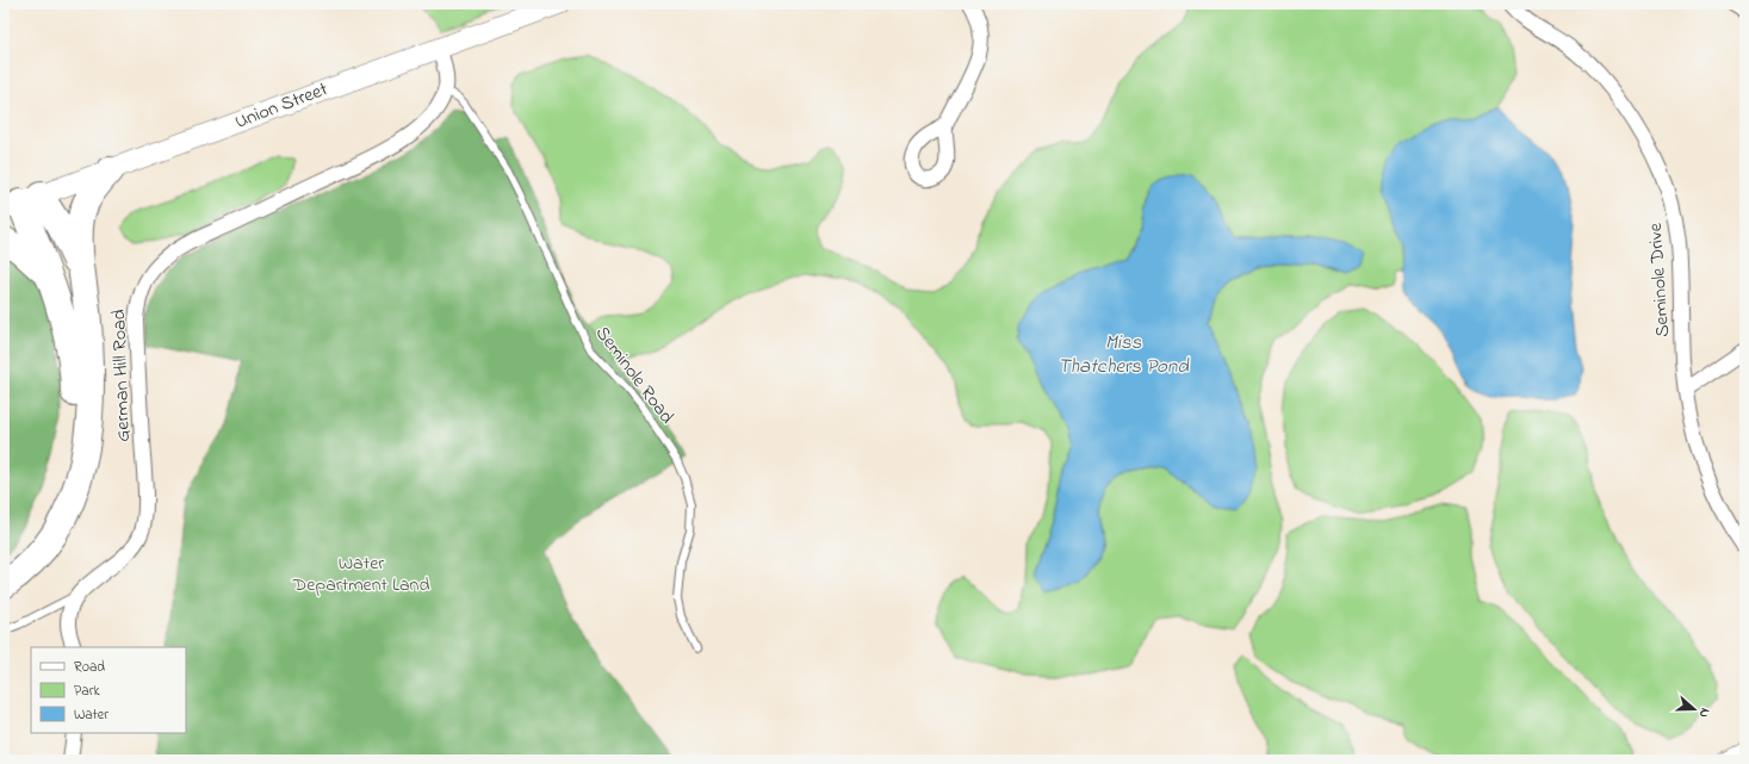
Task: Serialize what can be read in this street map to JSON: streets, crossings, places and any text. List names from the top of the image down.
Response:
{
  "streets": {
    "main road": ["Union Street"],
    "street": ["Seminole Drive", "German Hill Road"],
    "lane": ["Seminole Road"]
  },
  "crossings": [
    ["German Hill Road", "Seminole Road"]
  ],
  "water": ["Miss Thatchers Pond"],
  "parks": ["Water Department Land"],
  "legend": ["Road", "Park", "Water"],
  "north": "right"
}
